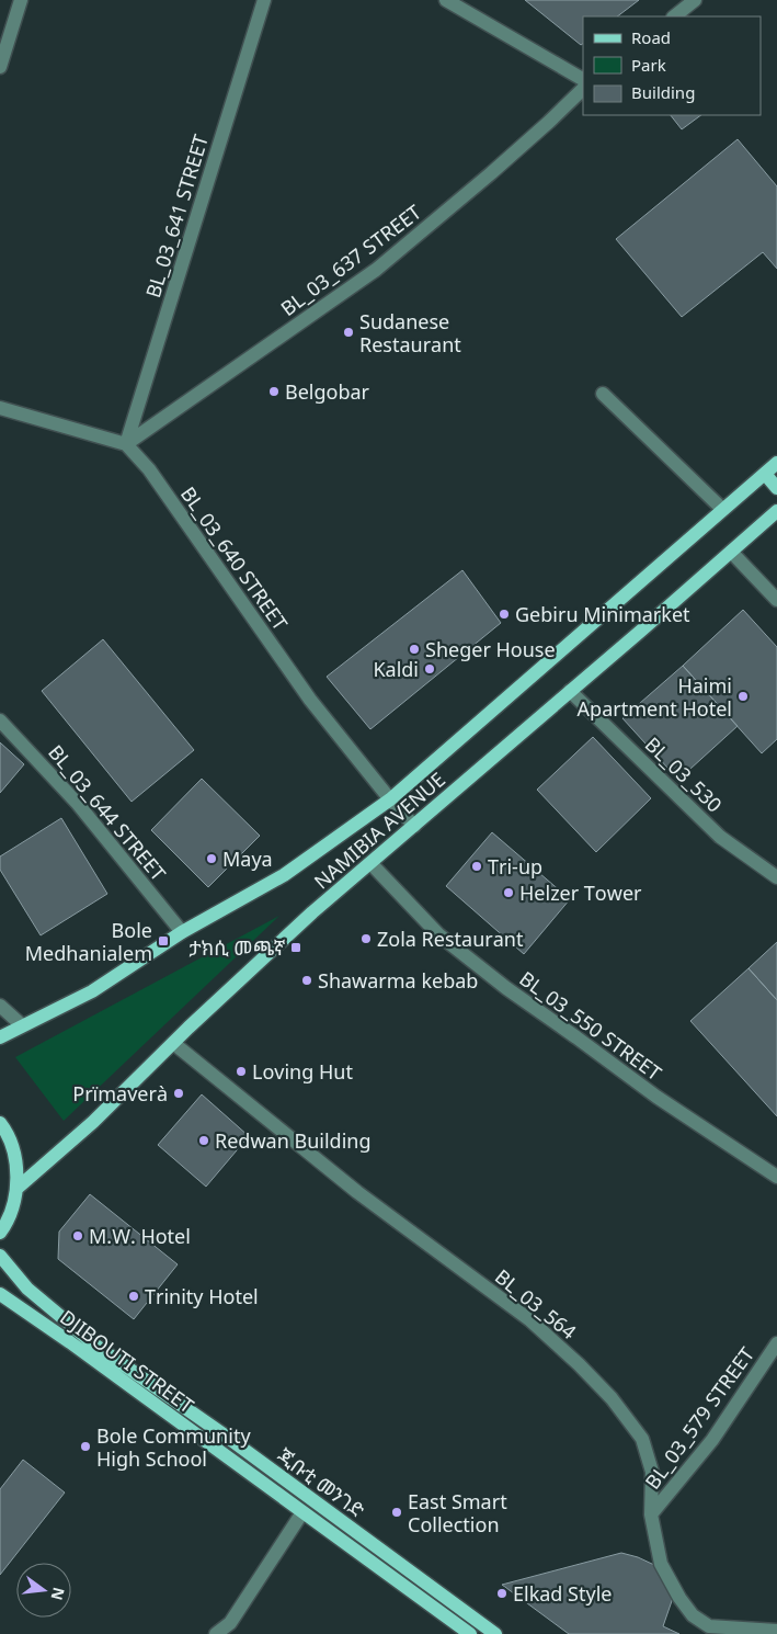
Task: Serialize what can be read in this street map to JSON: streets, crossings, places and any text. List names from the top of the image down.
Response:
{
  "streets": {
    "main road": ["NAMIBIA AVENUE", "DJIBOUTI STREET", "ጂቡቲ መንገድ"],
    "street": [
      "BL_03_641 STREET",
      "BL_03_637 STREET",
      "BL_03_640 STREET",
      "BL_03_530",
      "BL_03_644 STREET",
      "BL_03_550 STREET",
      "BL_03_564",
      "BL_03_579 STREET"
    ]
  },
  "crossings": [
    ["BL_03_641 STREET", "BL_03_637 STREET"],
    ["BL_03_641 STREET", "BL_03_640 STREET"],
    ["BL_03_637 STREET", "BL_03_640 STREET"],
    ["BL_03_640 STREET", "NAMIBIA AVENUE"],
    ["BL_03_530", "NAMIBIA AVENUE"],
    ["BL_03_644 STREET", "NAMIBIA AVENUE"],
    ["NAMIBIA AVENUE", "BL_03_550 STREET"],
    ["NAMIBIA AVENUE", "BL_03_564"],
    ["BL_03_564", "BL_03_579 STREET"]
  ],
  "places": {
    "other": [
      "Sudanese Restaurant",
      "Belgobar",
      "Gebiru Minimarket",
      "Sheger House",
      "Kaldi",
      "Haimi Apartment Hotel",
      "Maya",
      "Tri-up",
      "Helzer Tower",
      "Zola Restaurant",
      "Shawarma kebab",
      "Loving Hut",
      "Prïmaverà",
      "Redwan Building",
      "M.W. Hotel",
      "Trinity Hotel",
      "Bole Community High School",
      "East Smart Collection",
      "Elkad Style"
    ],
    "transit": ["Bole Medhanialem", "ታክሲ መጫኛ"]
  },
  "legend": ["Road", "Park", "Building"],
  "north": "right"
}
